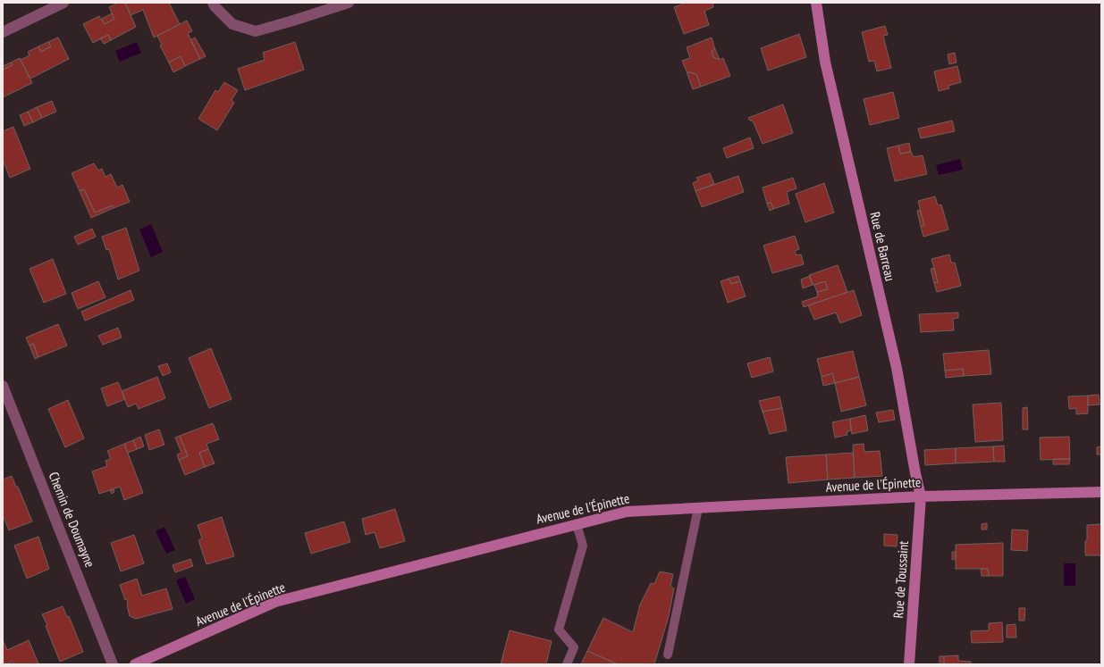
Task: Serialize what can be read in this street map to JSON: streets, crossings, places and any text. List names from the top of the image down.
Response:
{
  "streets": {
    "street": [
      "Rue de Barreau",
      "Avenue de l'Épinette",
      "Chemin de Doumayne",
      "Rue de Toussaint"
    ]
  },
  "crossings": [
    ["Rue de Barreau", "Avenue de l'Épinette"],
    ["Rue de Barreau", "Rue de Toussaint"],
    ["Avenue de l'Épinette", "Rue de Toussaint"]
  ]
}
